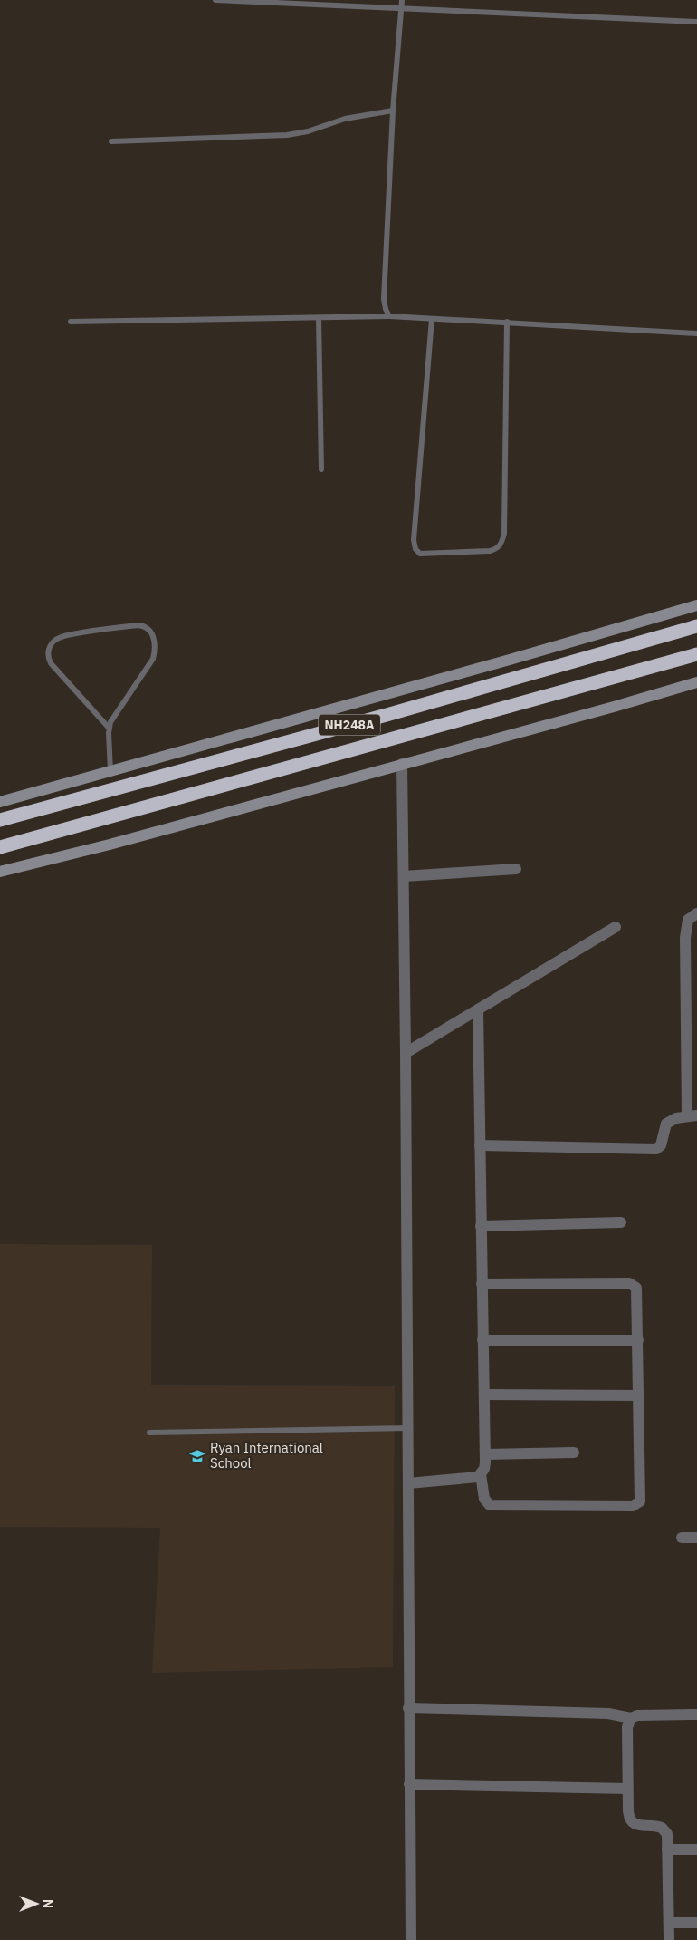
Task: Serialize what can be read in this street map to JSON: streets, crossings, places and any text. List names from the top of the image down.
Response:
{
  "streets": {
    "highway": ["NH248A"]
  },
  "places": {
    "school or university": ["Ryan International School"]
  },
  "north": "right"
}
